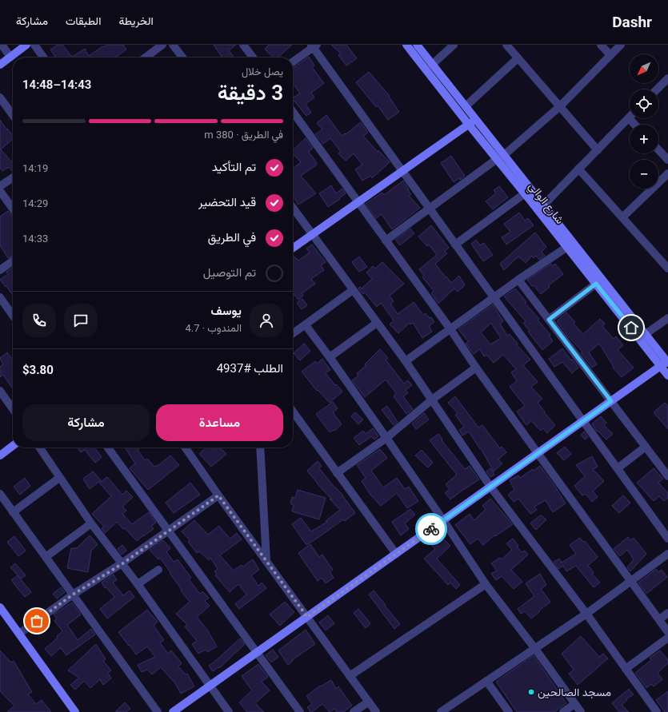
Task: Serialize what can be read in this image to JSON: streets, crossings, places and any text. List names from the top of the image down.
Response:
{
  "streets": {
    "street": ["شارع الوالي"]
  },
  "places": ["مسجد الصالحين"],
  "north": "bottom left",
  "page": {
    "header": "Dashr",
    "nav": ["الخريطة", "الطبقات", "مشاركة"],
    "map_buttons": ["+", "−"],
    "heading": ["3 دقيقة", "يصل خلال", "14:43–14:48"],
    "panel": [
      "يوسف",
      "المندوب · 4.7",
      "الطلب #4937",
      "$3.80"
    ],
    "bar": "في الطريق · 380 m",
    "list": [
      ["تم التأكيد", "14:19"],
      ["قيد التحضير", "14:29"],
      ["في الطريق", "14:33"],
      "تم التوصيل"
    ],
    "buttons": ["مساعدة", "مشاركة"]
  }
}
